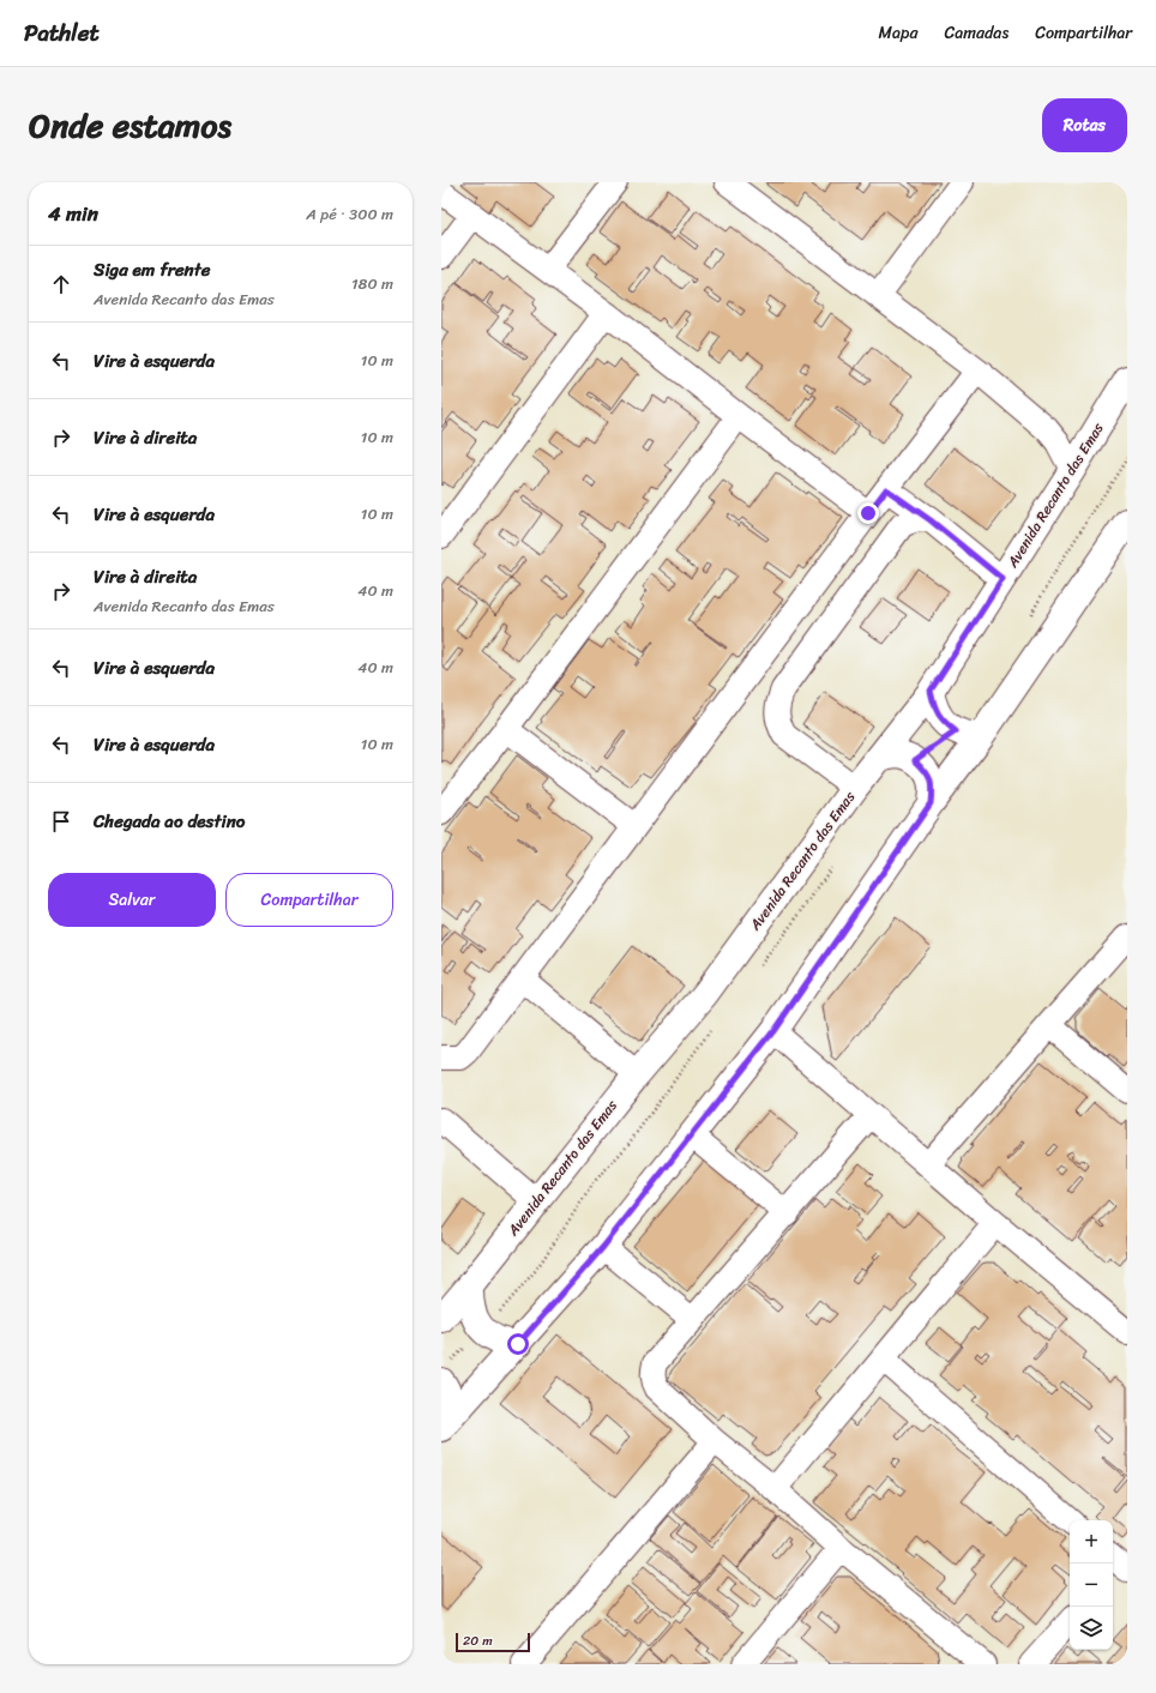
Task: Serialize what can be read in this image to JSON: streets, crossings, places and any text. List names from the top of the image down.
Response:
{
  "streets": {
    "main road": ["Avenida Recanto das Emas"]
  },
  "scale_bar": "20 m",
  "page": {
    "header": "Pathlet",
    "nav": ["Mapa", "Camadas", "Compartilhar"],
    "title": "Onde estamos",
    "buttons": [
      "Rotas",
      ["Salvar", "Compartilhar"]
    ],
    "heading": ["4 min", "A pé · 300 m"],
    "list": [
      ["Siga em frente", "Avenida Recanto das Emas", "180 m"],
      ["Vire à esquerda", "10 m"],
      ["Vire à direita", "10 m"],
      ["Vire à esquerda", "10 m"],
      ["Vire à direita", "Avenida Recanto das Emas", "40 m"],
      ["Vire à esquerda", "40 m"],
      ["Vire à esquerda", "10 m"],
      "Chegada ao destino"
    ],
    "map_buttons": ["+", "−"],
    "scale": "20 m"
  }
}
